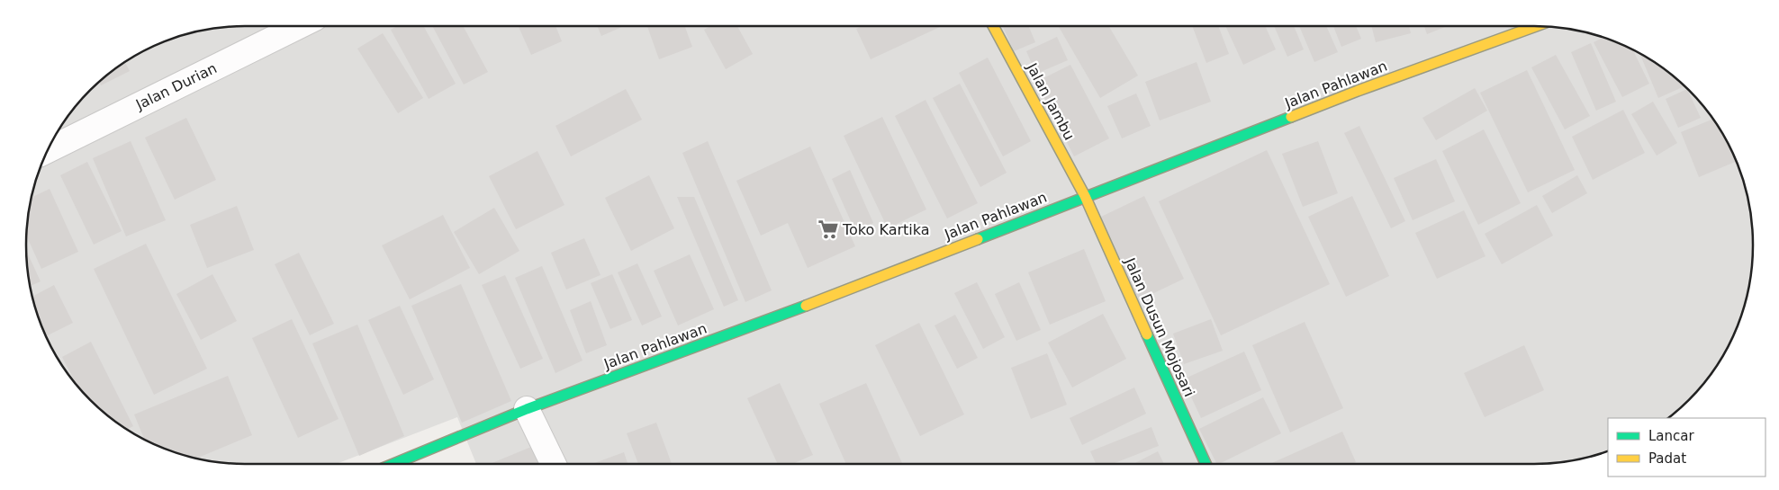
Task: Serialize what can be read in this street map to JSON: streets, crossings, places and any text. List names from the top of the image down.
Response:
{
  "streets": {
    "main road": ["Jalan Pahlawan", "Jalan Jambu", "Jalan Dusun Mojosari"],
    "street": ["Jalan Durian"]
  },
  "crossings": [
    ["Jalan Pahlawan", "Jalan Jambu"],
    ["Jalan Pahlawan", "Jalan Dusun Mojosari"],
    ["Jalan Jambu", "Jalan Dusun Mojosari"]
  ],
  "places": {
    "supermarket": ["Toko Kartika"]
  },
  "legend": ["Lancar", "Padat"]
}
